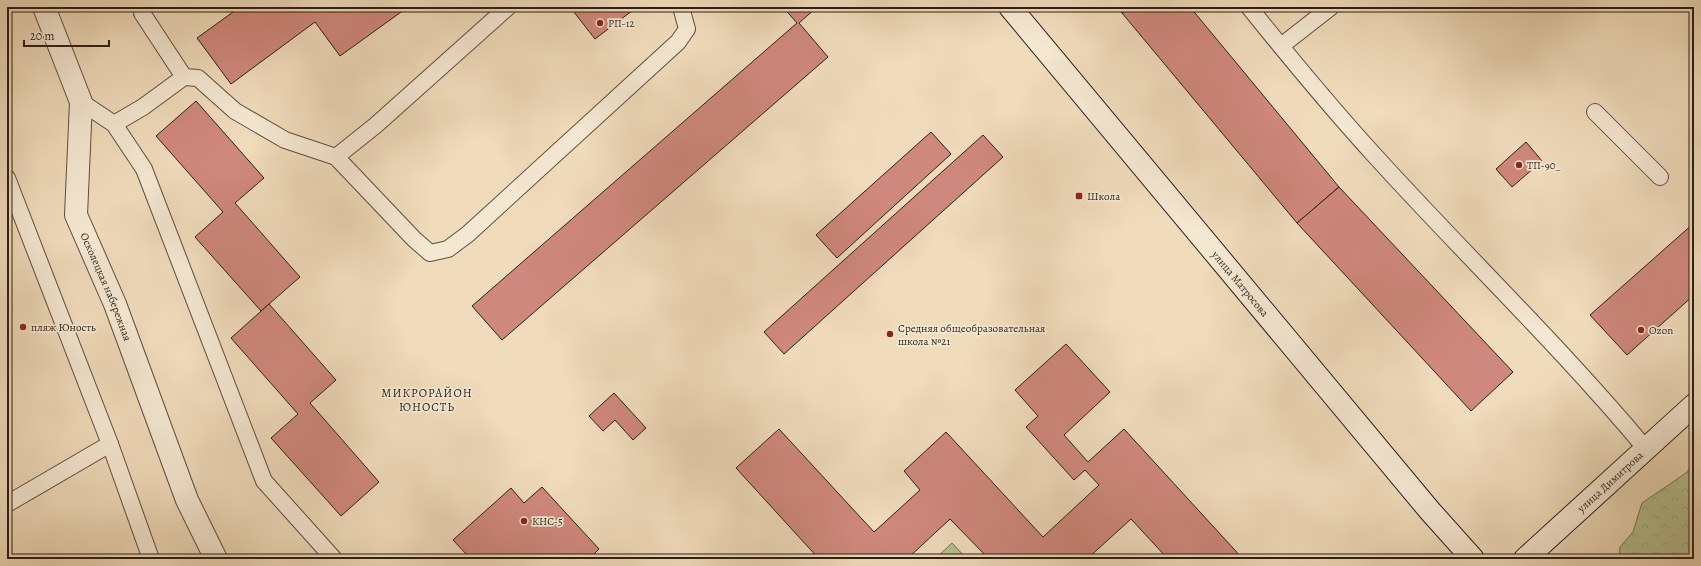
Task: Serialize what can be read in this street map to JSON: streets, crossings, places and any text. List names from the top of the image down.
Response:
{
  "streets": {
    "main road": ["улица Матросова", "Осколецкая набережная", "улица Димитрова"]
  },
  "districts": ["МИКРОРАЙОН ЮНОСТЬ"],
  "places": {
    "other": [
      "РП-12",
      "ТП-90_",
      "пляж Юность",
      "Ozon",
      "Средняя общеобразовательная школа №21",
      "КНС-5"
    ],
    "transit": ["Школа"]
  },
  "scale_bar": "20 m"
}
